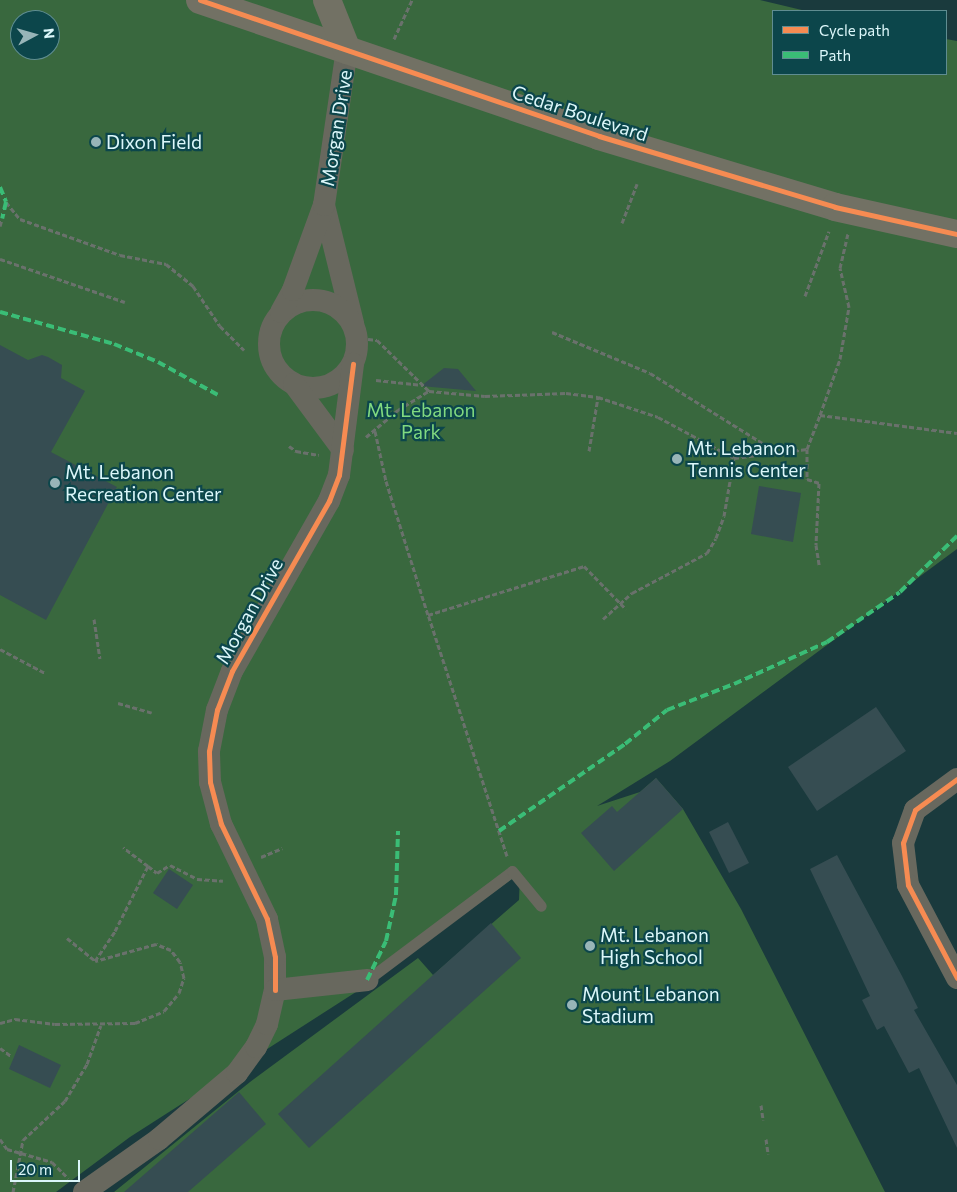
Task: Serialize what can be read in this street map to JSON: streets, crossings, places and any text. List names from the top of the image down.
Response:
{
  "streets": {
    "street": ["Cedar Boulevard", "Morgan Drive"]
  },
  "crossings": [
    ["Cedar Boulevard", "Morgan Drive"]
  ],
  "parks": ["Mt. Lebanon Park"],
  "places": [
    "Dixon Field",
    "Mt. Lebanon Tennis Center",
    "Mt. Lebanon Recreation Center",
    "Mt. Lebanon High School",
    "Mount Lebanon Stadium"
  ],
  "legend": ["Cycle path", "Path"],
  "scale_bar": "20 m",
  "north": "right"
}
